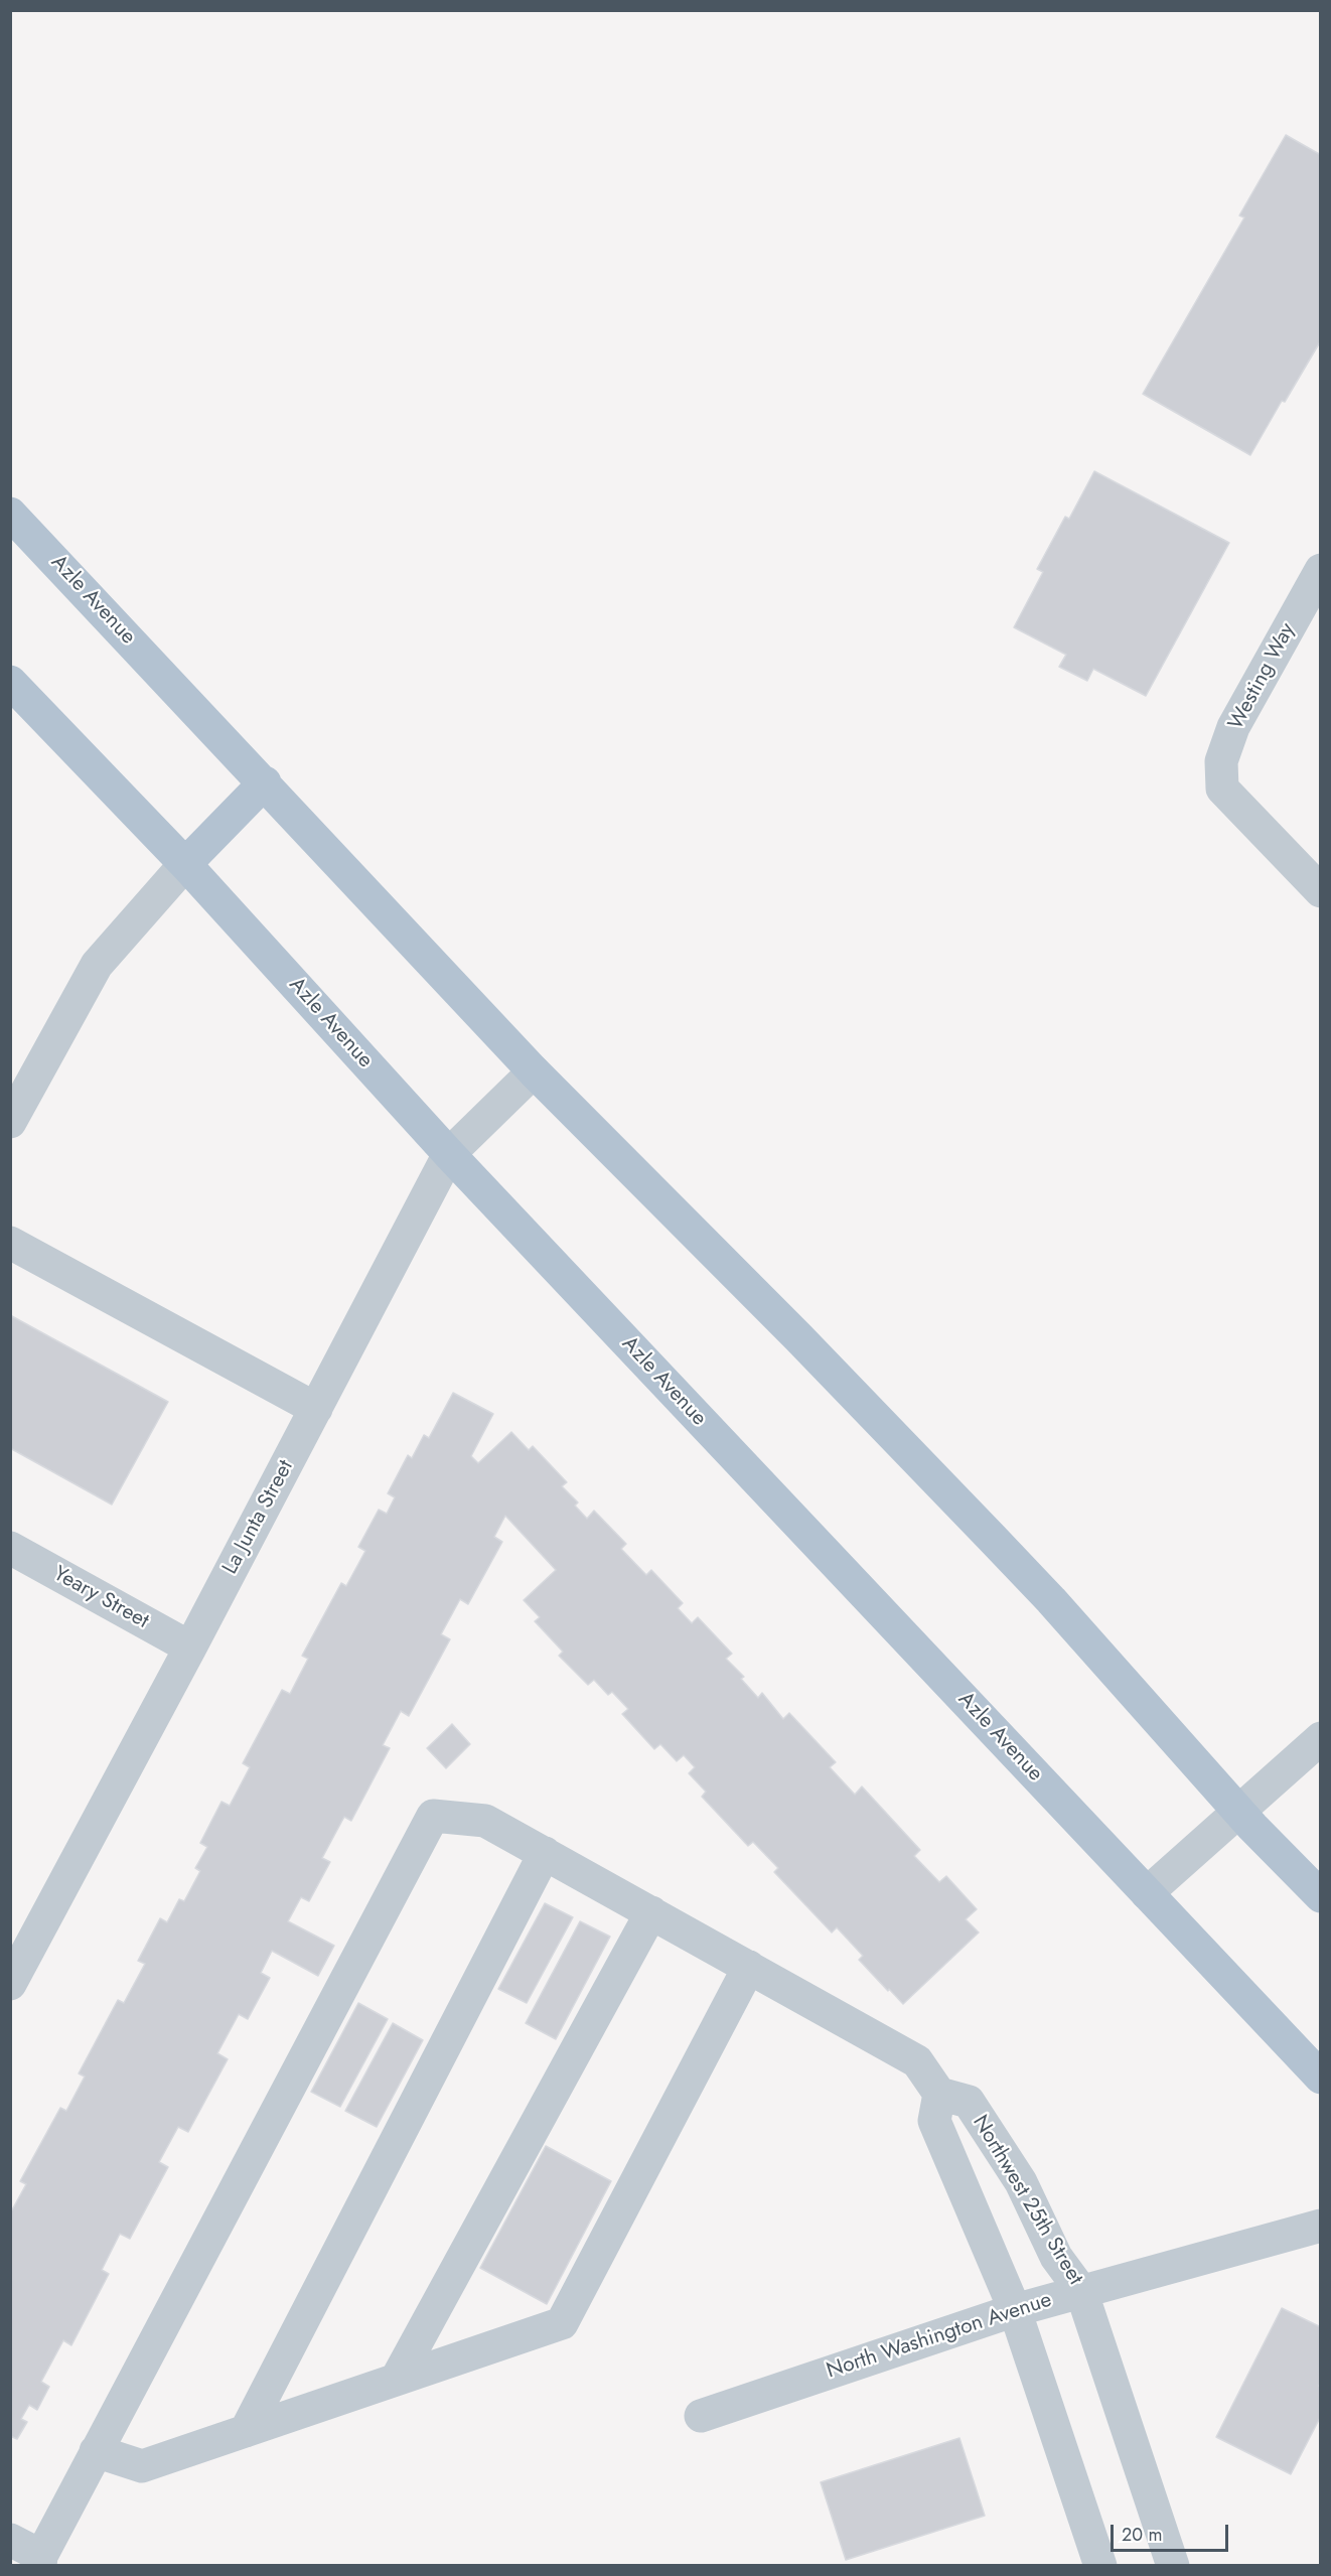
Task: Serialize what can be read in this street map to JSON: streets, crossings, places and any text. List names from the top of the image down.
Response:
{
  "streets": {
    "main road": ["Azle Avenue"],
    "street": [
      "Westing Way",
      "La Junta Street",
      "Yeary Street",
      "Northwest 25th Street",
      "North Washington Avenue"
    ]
  },
  "crossings": [
    ["Azle Avenue", "La Junta Street"],
    ["La Junta Street", "Yeary Street"],
    ["Northwest 25th Street", "North Washington Avenue"]
  ],
  "scale_bar": "20 m"
}
